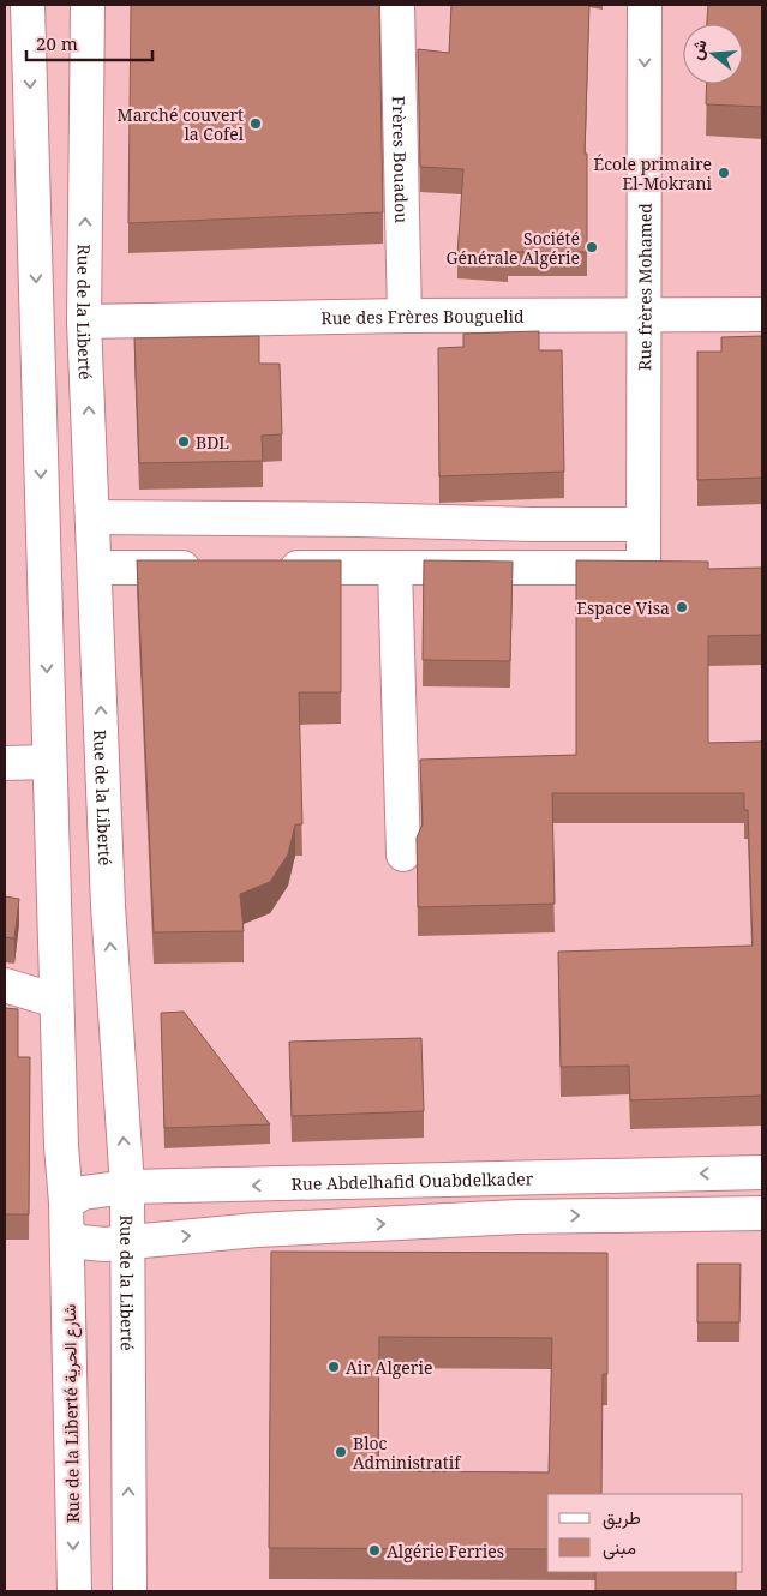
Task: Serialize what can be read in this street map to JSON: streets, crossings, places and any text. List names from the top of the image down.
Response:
{
  "streets": {
    "street": [
      "Frères Bouadou",
      "Rue frères Mohamed",
      "Rue de la Liberté",
      "Rue des Frères Bouguelid",
      "Rue Abdelhafid Ouabdelkader",
      "Rue de la Liberté شارع الحرية"
    ]
  },
  "crossings": [
    ["Frères Bouadou", "Rue des Frères Bouguelid"],
    ["Rue frères Mohamed", "Rue des Frères Bouguelid"],
    ["Rue de la Liberté", "Rue des Frères Bouguelid"],
    ["Rue de la Liberté", "Rue Abdelhafid Ouabdelkader"]
  ],
  "one_way": ["Rue frères Mohamed", "Rue de la Liberté شارع الحرية"],
  "places": [
    "Marché couvert la Cofel",
    "École primaire El-Mokrani",
    "Société Générale Algérie",
    "BDL",
    "Espace Visa",
    "Air Algerie",
    "Bloc Administratif",
    "Algérie Ferries"
  ],
  "legend": ["طريق", "مبنى"],
  "scale_bar": "20 m",
  "north": "left"
}
